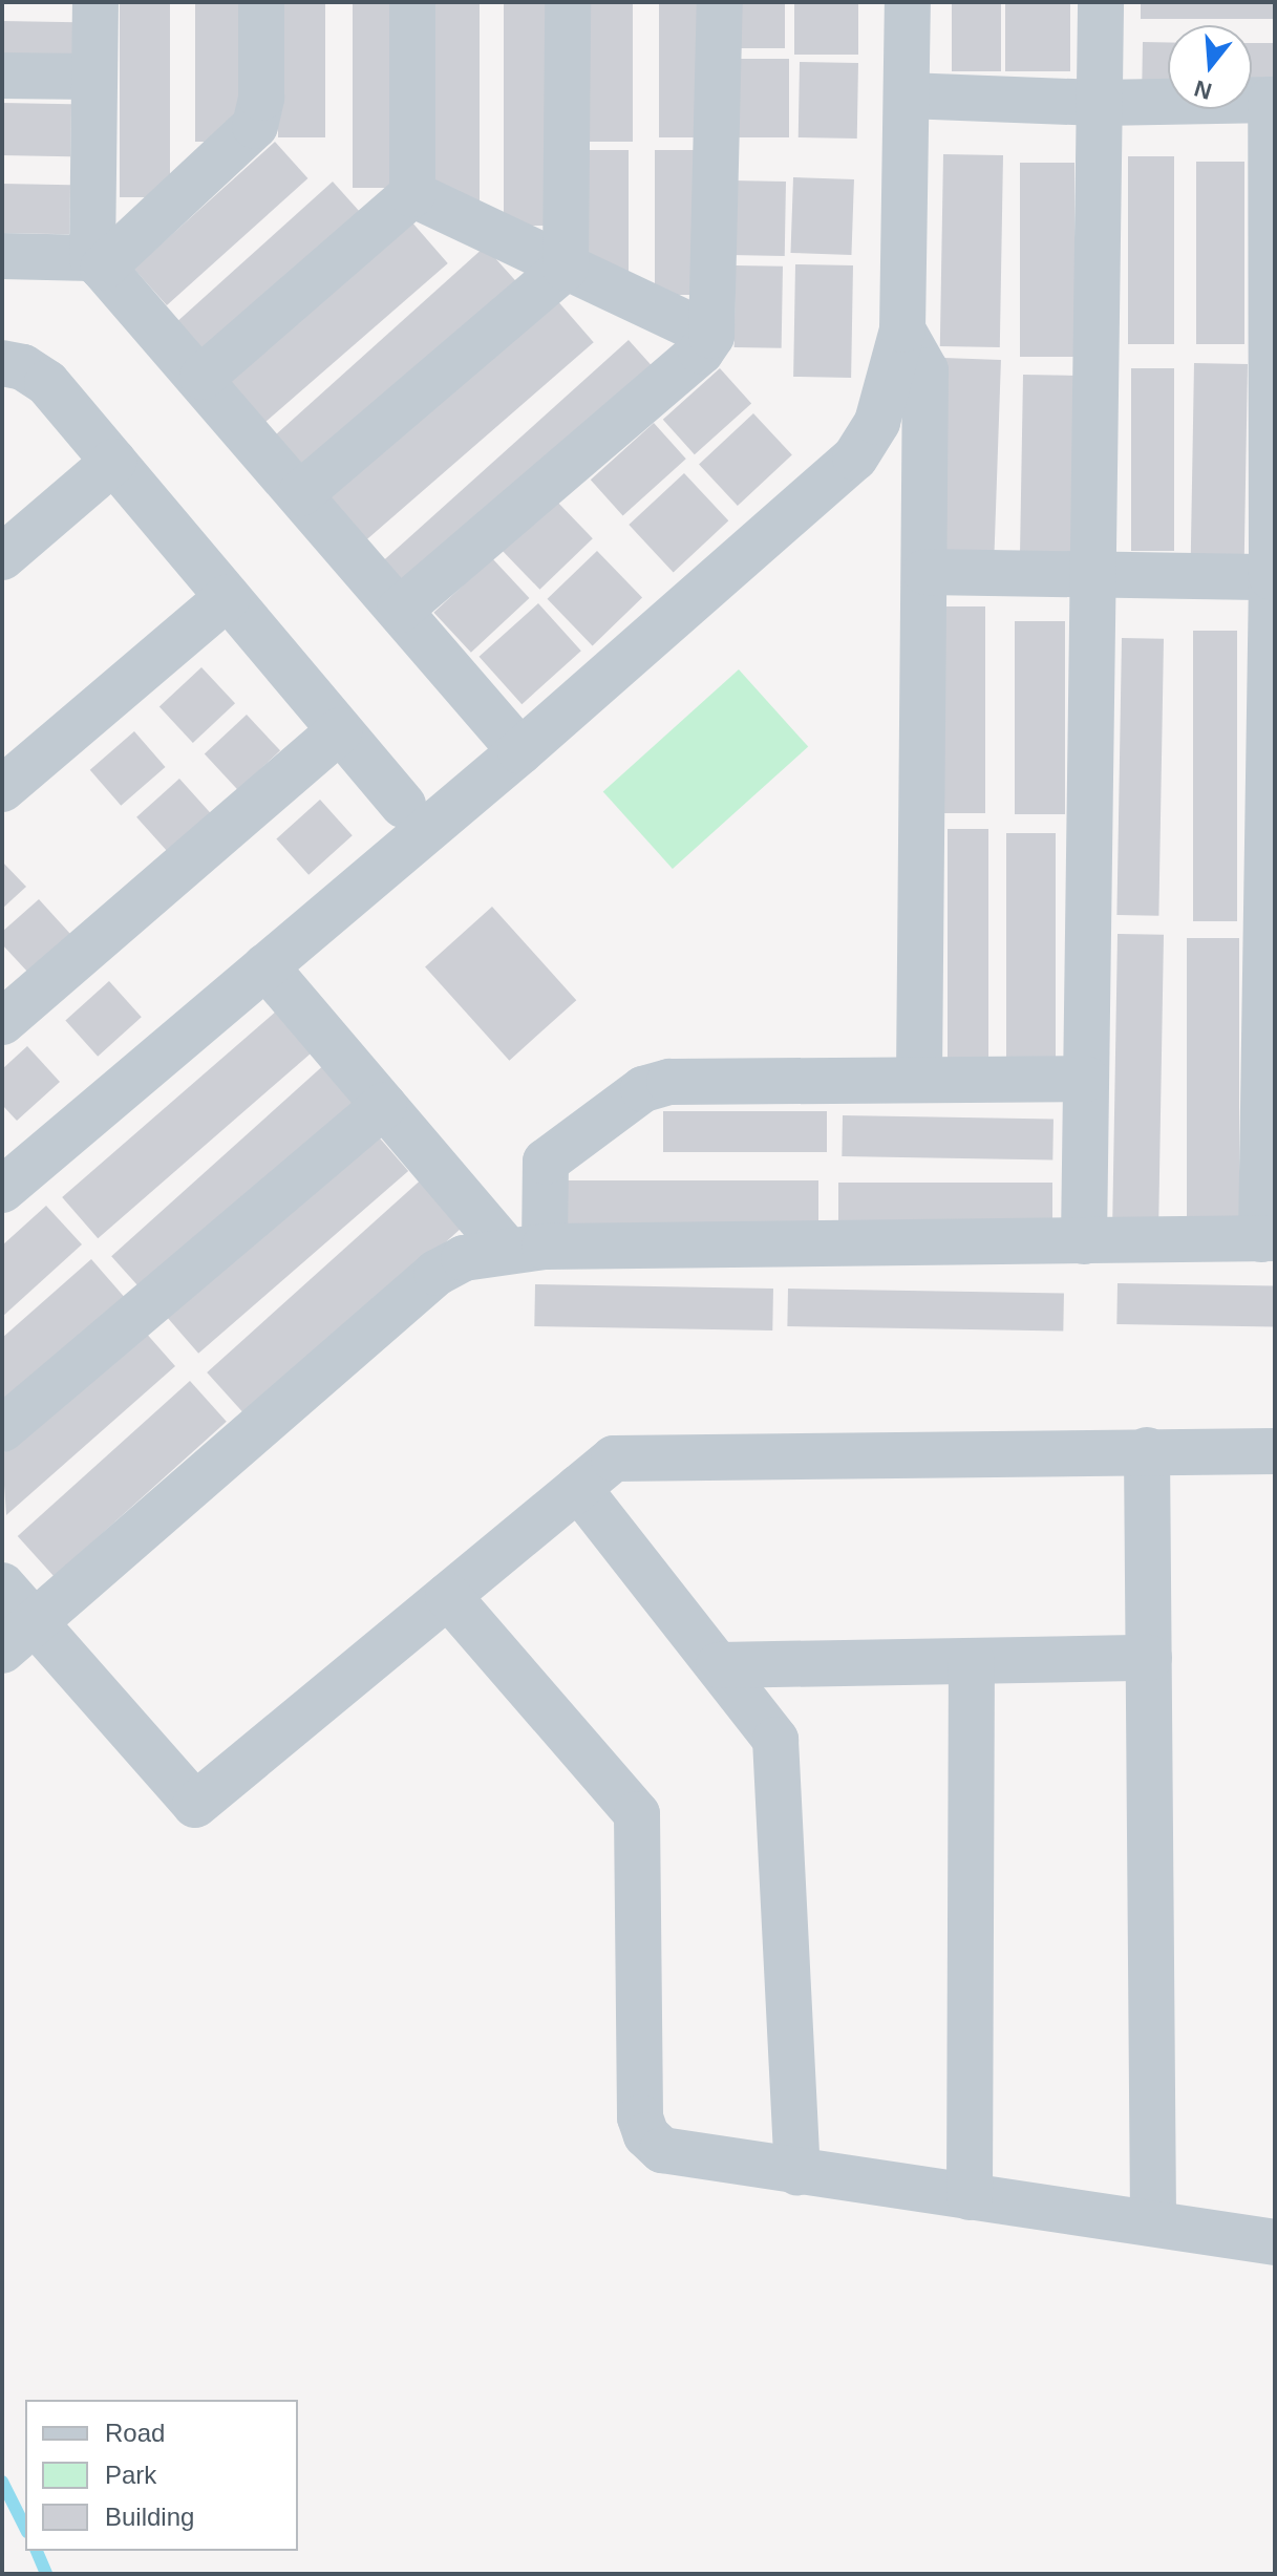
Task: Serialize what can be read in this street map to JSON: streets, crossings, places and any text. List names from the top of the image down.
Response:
{
  "legend": ["Road", "Park", "Building"],
  "north": "bottom"
}
